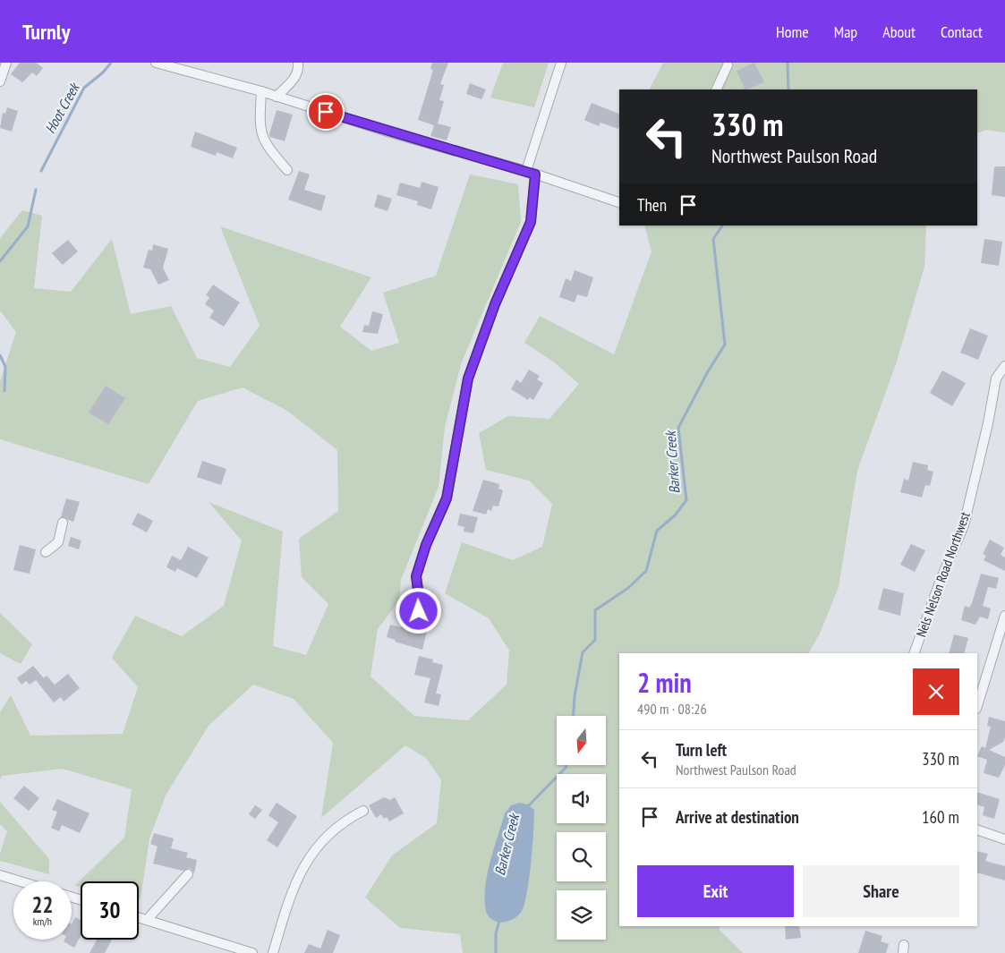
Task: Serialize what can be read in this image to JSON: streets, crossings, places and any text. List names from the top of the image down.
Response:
{
  "streets": {
    "street": ["Nels Nelson Road Northwest"]
  },
  "water": ["Hoot Creek", "Barker Creek"],
  "north": "bottom",
  "page": {
    "header": "Turnly",
    "nav": [
      "Home",
      "Map",
      "About",
      "Contact"
    ],
    "turn": ["330 m", "Northwest Paulson Road"],
    "then": "Then",
    "heading": ["2 min", "490 m · 08:26"],
    "list": [
      {
        "name": "Turn left",
        "note": "Northwest Paulson Road",
        "value": "330 m"
      },
      {
        "name": "Arrive at destination",
        "value": "160 m"
      }
    ],
    "buttons": ["Exit", "Share"],
    "speed": "22 km/h",
    "limit": "30"
  }
}
